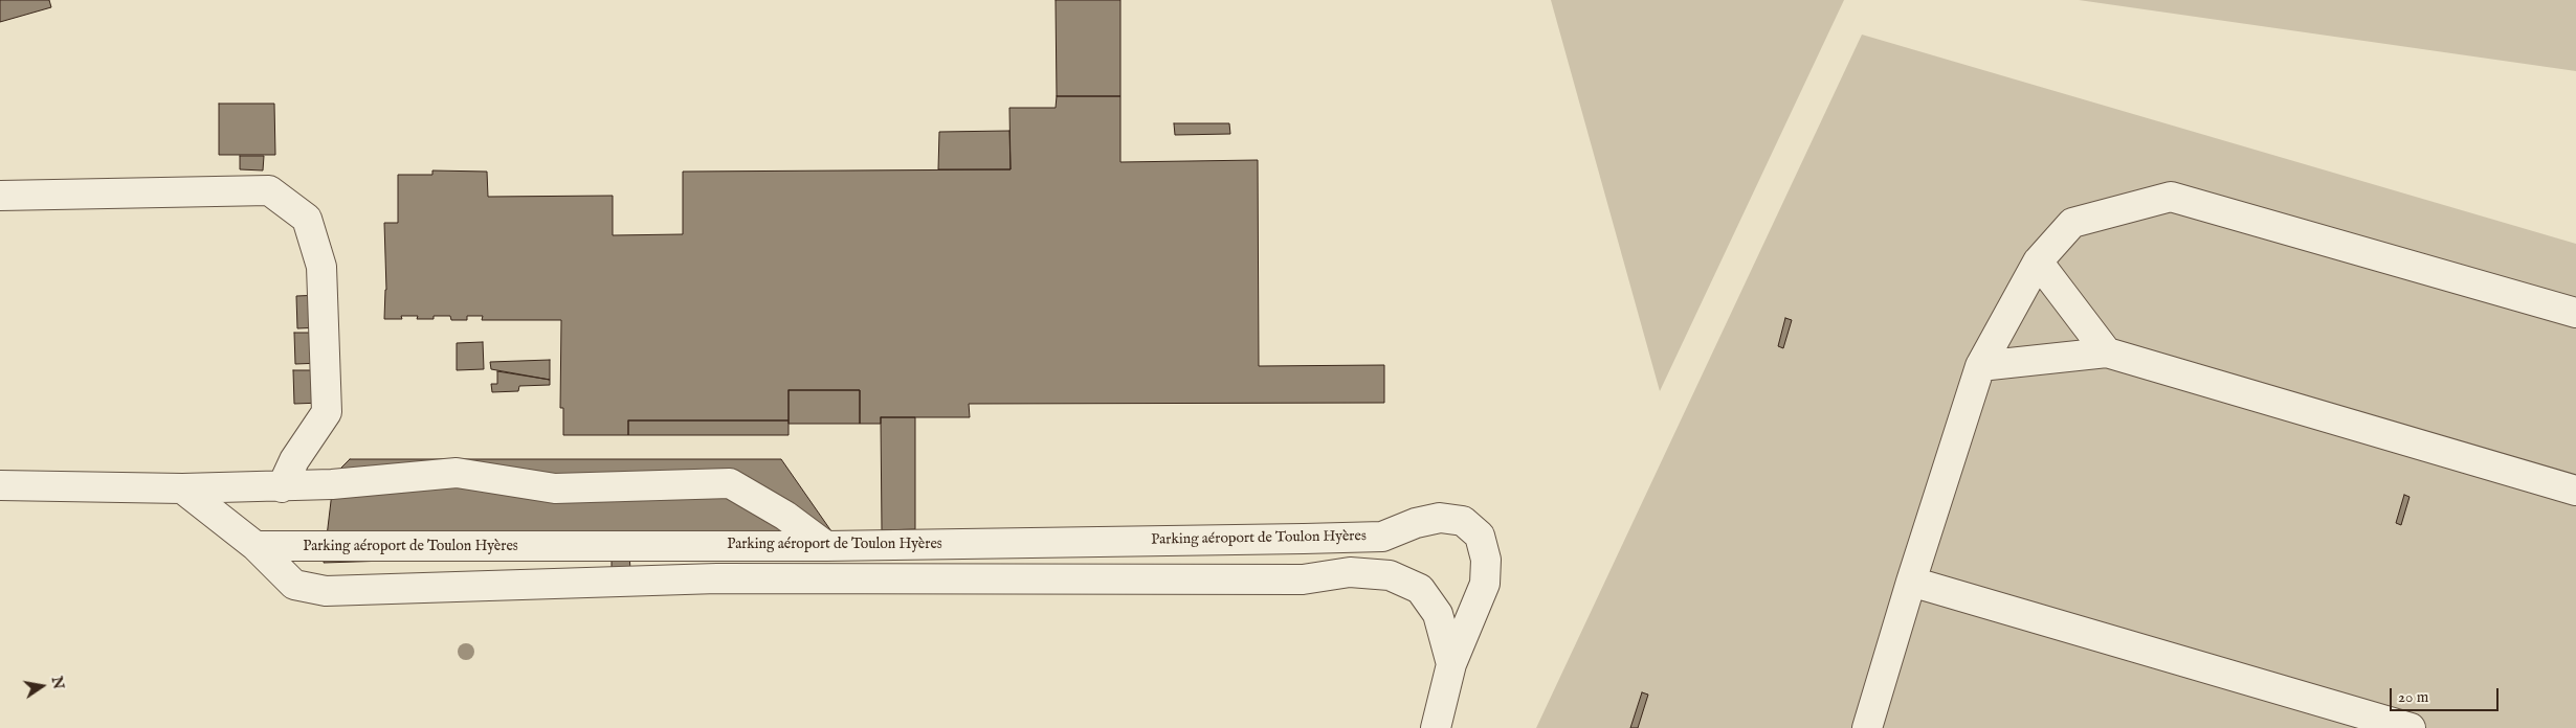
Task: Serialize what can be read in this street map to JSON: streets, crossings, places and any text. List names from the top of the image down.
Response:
{
  "streets": {
    "street": ["Parking aéroport de Toulon Hyères"]
  },
  "scale_bar": "20 m",
  "north": "right"
}
